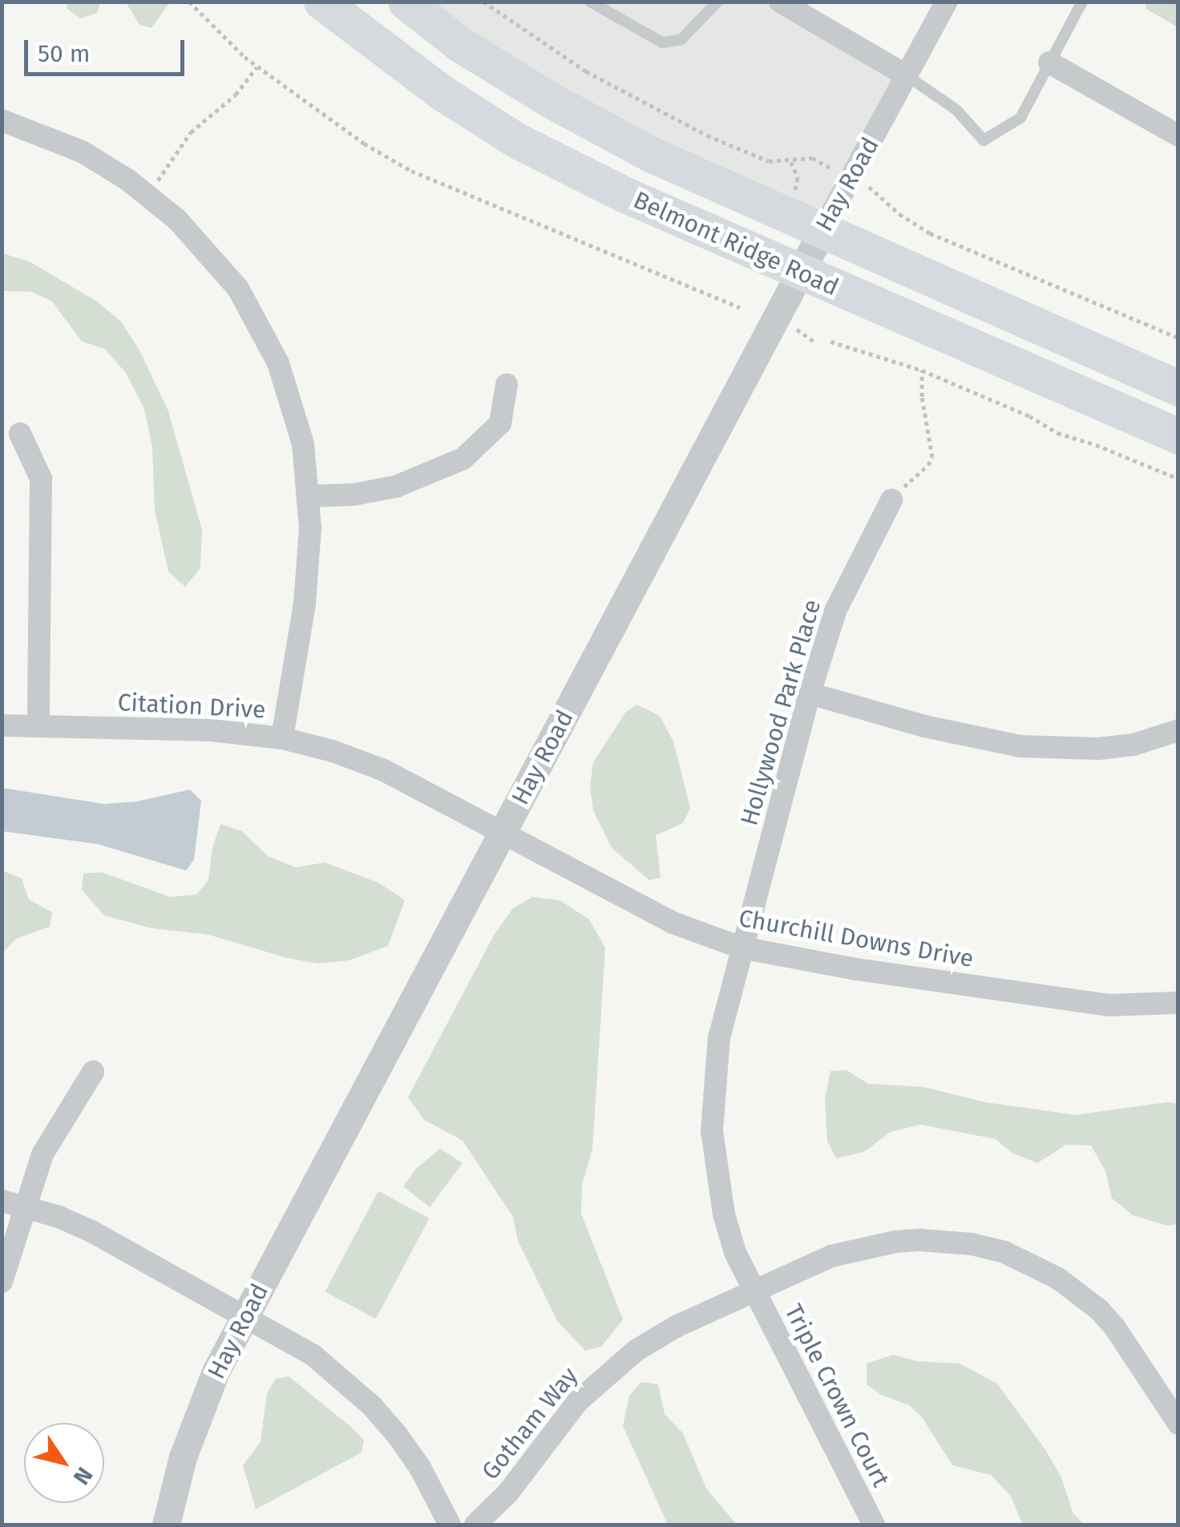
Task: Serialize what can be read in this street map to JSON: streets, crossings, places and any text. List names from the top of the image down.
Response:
{
  "streets": {
    "main road": ["Belmont Ridge Road"],
    "street": [
      "Hay Road",
      "Citation Drive",
      "Hollywood Park Place",
      "Churchill Downs Drive",
      "Triple Crown Court",
      "Gotham Way"
    ]
  },
  "crossings": [
    ["Hay Road", "Belmont Ridge Road"],
    ["Hay Road", "Citation Drive"],
    ["Hay Road", "Churchill Downs Drive"],
    ["Citation Drive", "Churchill Downs Drive"],
    ["Hollywood Park Place", "Churchill Downs Drive"],
    ["Hollywood Park Place", "Triple Crown Court"],
    ["Hollywood Park Place", "Gotham Way"],
    ["Triple Crown Court", "Gotham Way"]
  ],
  "scale_bar": "50 m",
  "north": "bottom right"
}
